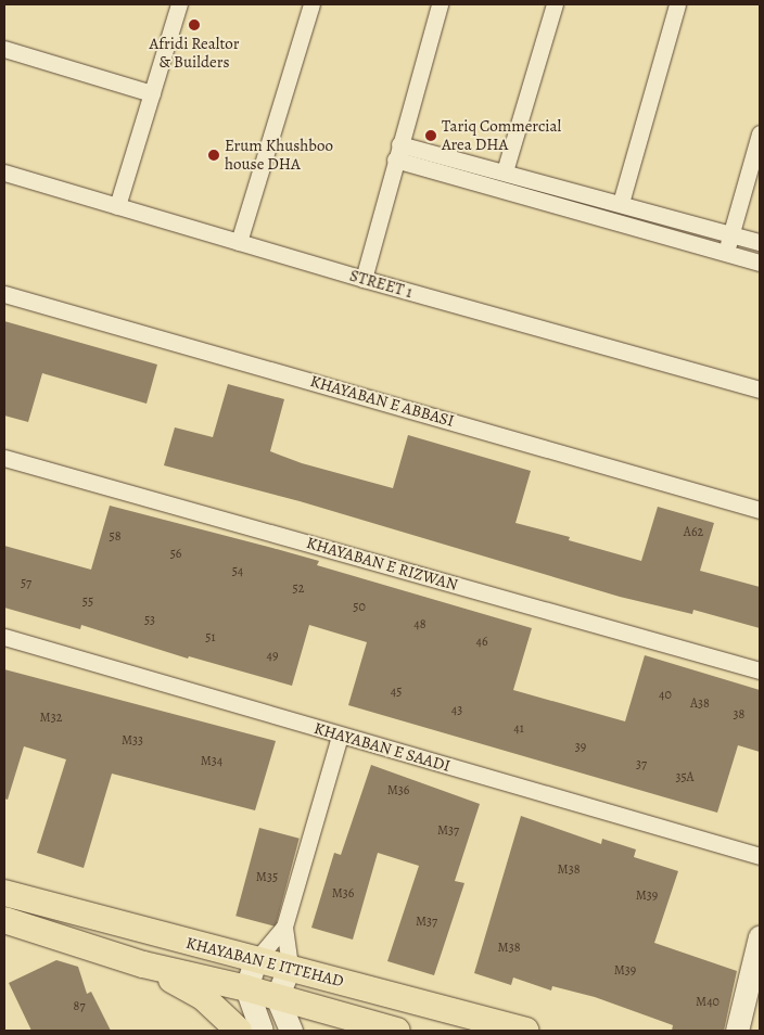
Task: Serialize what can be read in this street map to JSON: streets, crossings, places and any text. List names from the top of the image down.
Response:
{
  "streets": {
    "main road": ["KHAYABAN E ITTEHAD"],
    "street": [
      "STREET 1",
      "KHAYABAN E ABBASI",
      "KHAYABAN E RIZWAN",
      "KHAYABAN E SAADI"
    ]
  },
  "places": ["Afridi Realtor & Builders", "Tariq Commercial Area DHA", "Erum Khushboo house DHA"],
  "house_numbers": [
    "A62",
    "58",
    "56",
    "54",
    "57",
    "52",
    "55",
    "50",
    "53",
    "48",
    "51",
    "46",
    "49",
    "45",
    "40",
    "A38",
    "43",
    "38",
    "M32",
    "41",
    "M33",
    "39",
    "M34",
    "37",
    "35A",
    "M36",
    "M37",
    "M38",
    "M35",
    "M36",
    "M39",
    "M37",
    "M38",
    "M39",
    "M40",
    "87"
  ]
}
